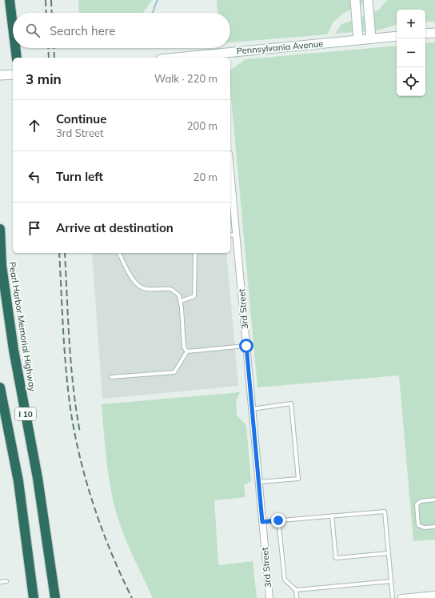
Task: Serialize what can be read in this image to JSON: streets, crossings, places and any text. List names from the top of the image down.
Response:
{
  "streets": {
    "highway": ["Pearl Harbor Memorial Highway", "I 10"],
    "street": ["Pennsylvania Avenue", "3rd Street"]
  },
  "page": {
    "map_buttons": ["+", "−"],
    "search": "Search here",
    "heading": ["3 min", "Walk · 220 m"],
    "list": [
      ["Continue", "3rd Street", "200 m"],
      ["Turn left", "20 m"],
      "Arrive at destination"
    ]
  }
}
